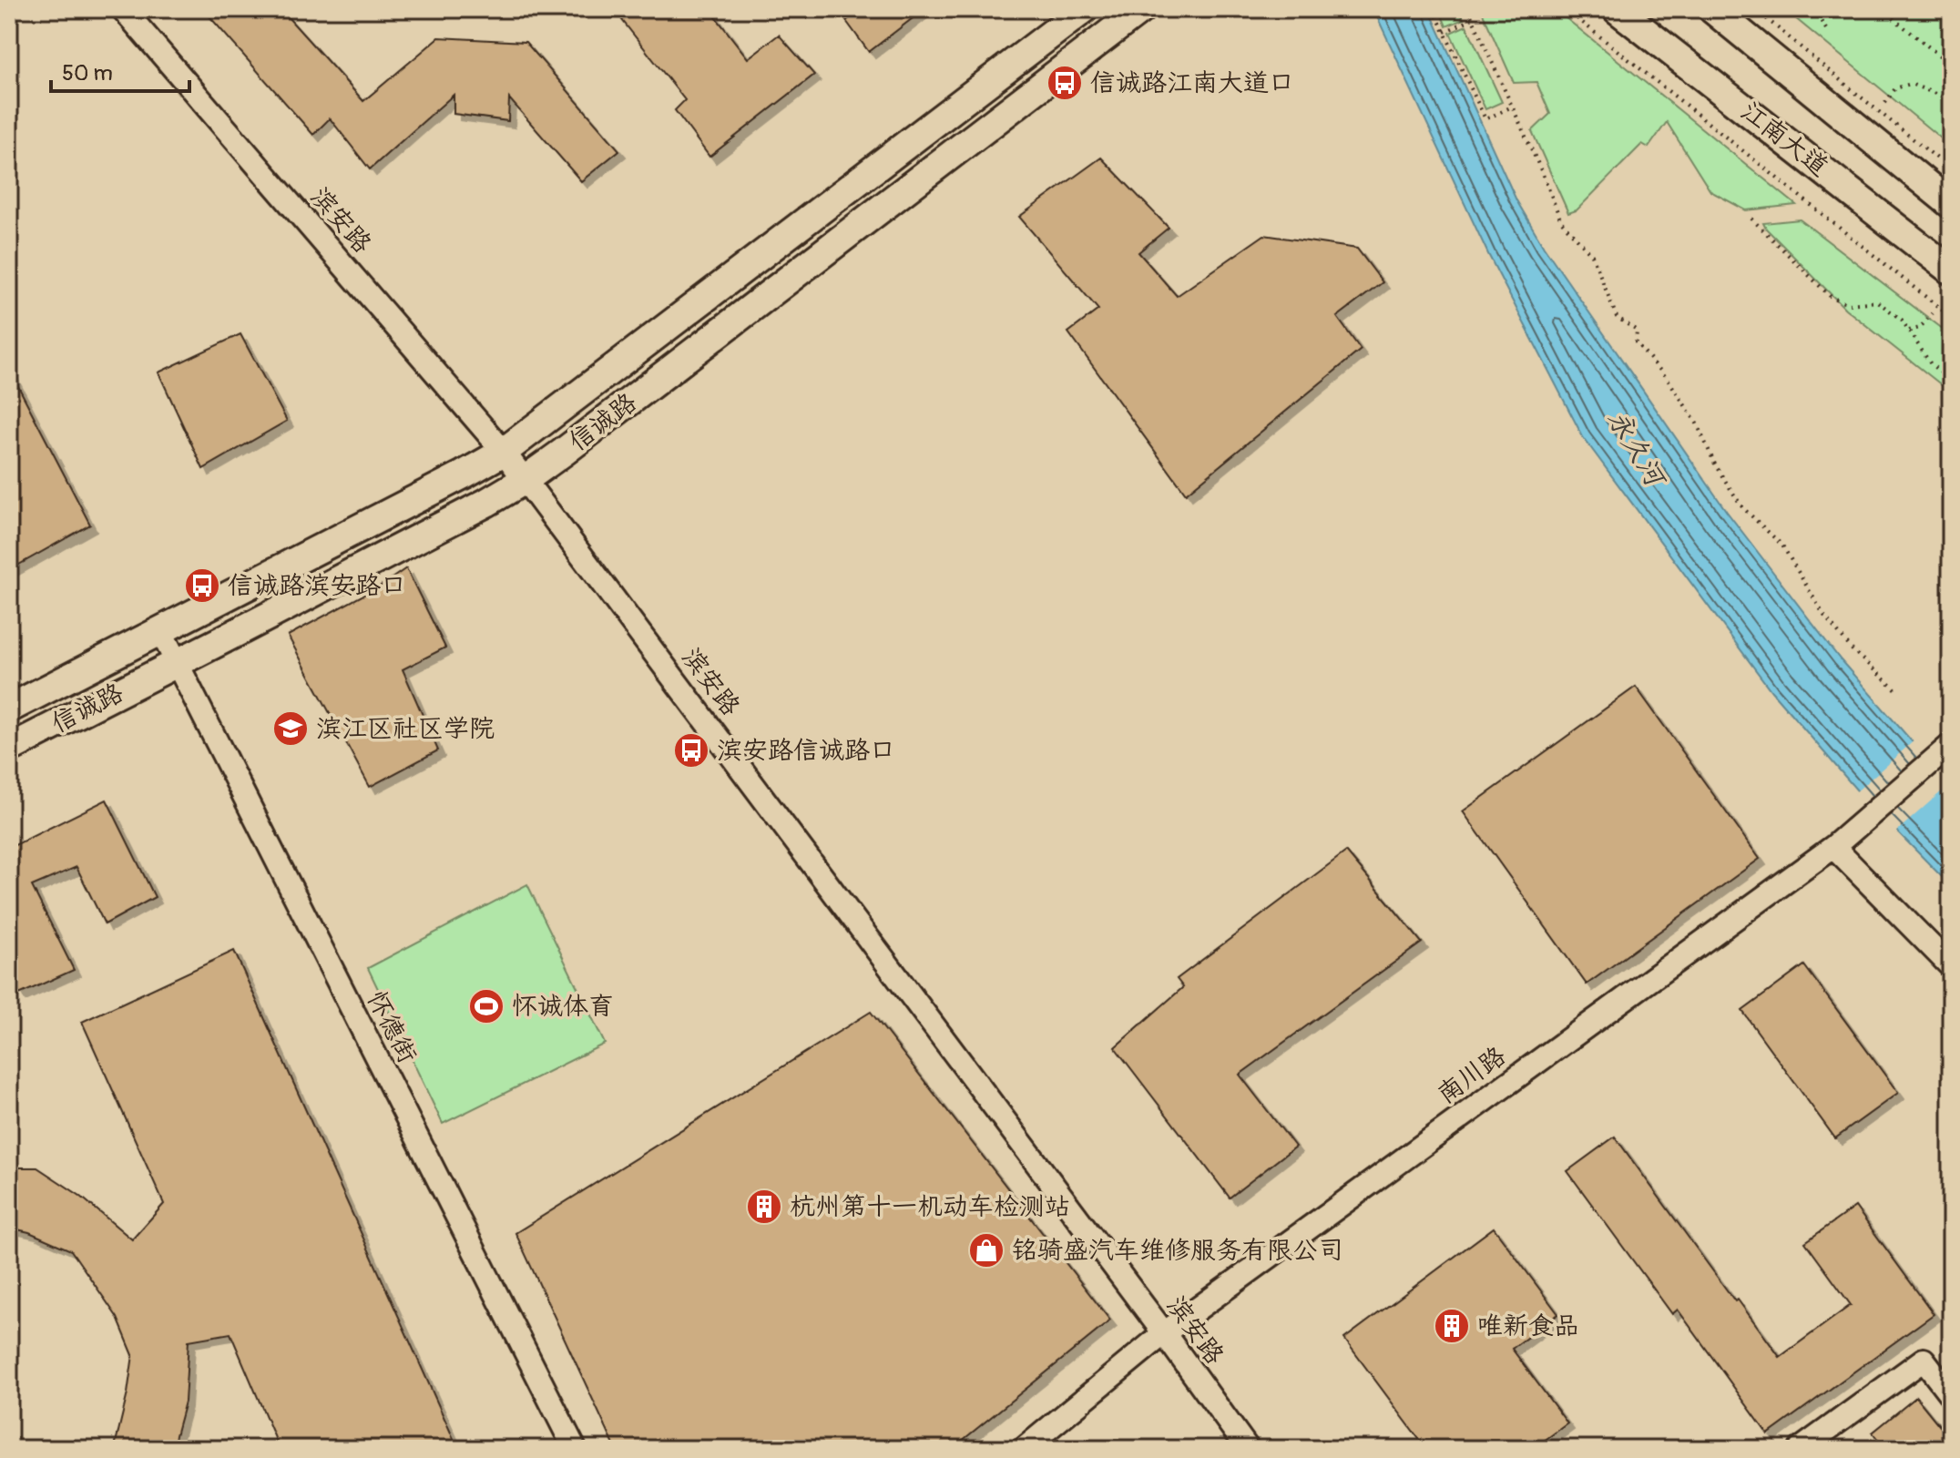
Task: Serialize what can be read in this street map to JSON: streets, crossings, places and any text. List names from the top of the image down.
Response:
{
  "streets": {
    "main road": ["江南大道", "信诚路"],
    "street": ["滨安路", "怀德街", "南川路"]
  },
  "crossings": [
    ["滨安路", "信诚路"],
    ["滨安路", "南川路"],
    ["信诚路", "怀德街"]
  ],
  "water": ["永久河"],
  "places": {
    "bus stop": ["信诚路江南大道口", "信诚路滨安路口", "滨安路信诚路口"],
    "school or university": ["滨江区社区学院"],
    "sports": ["怀诚体育"],
    "building": ["杭州第十一机动车检测站", "唯新食品"],
    "shop": ["铭骑盛汽车维修服务有限公司"]
  },
  "scale_bar": "50 m"
}
